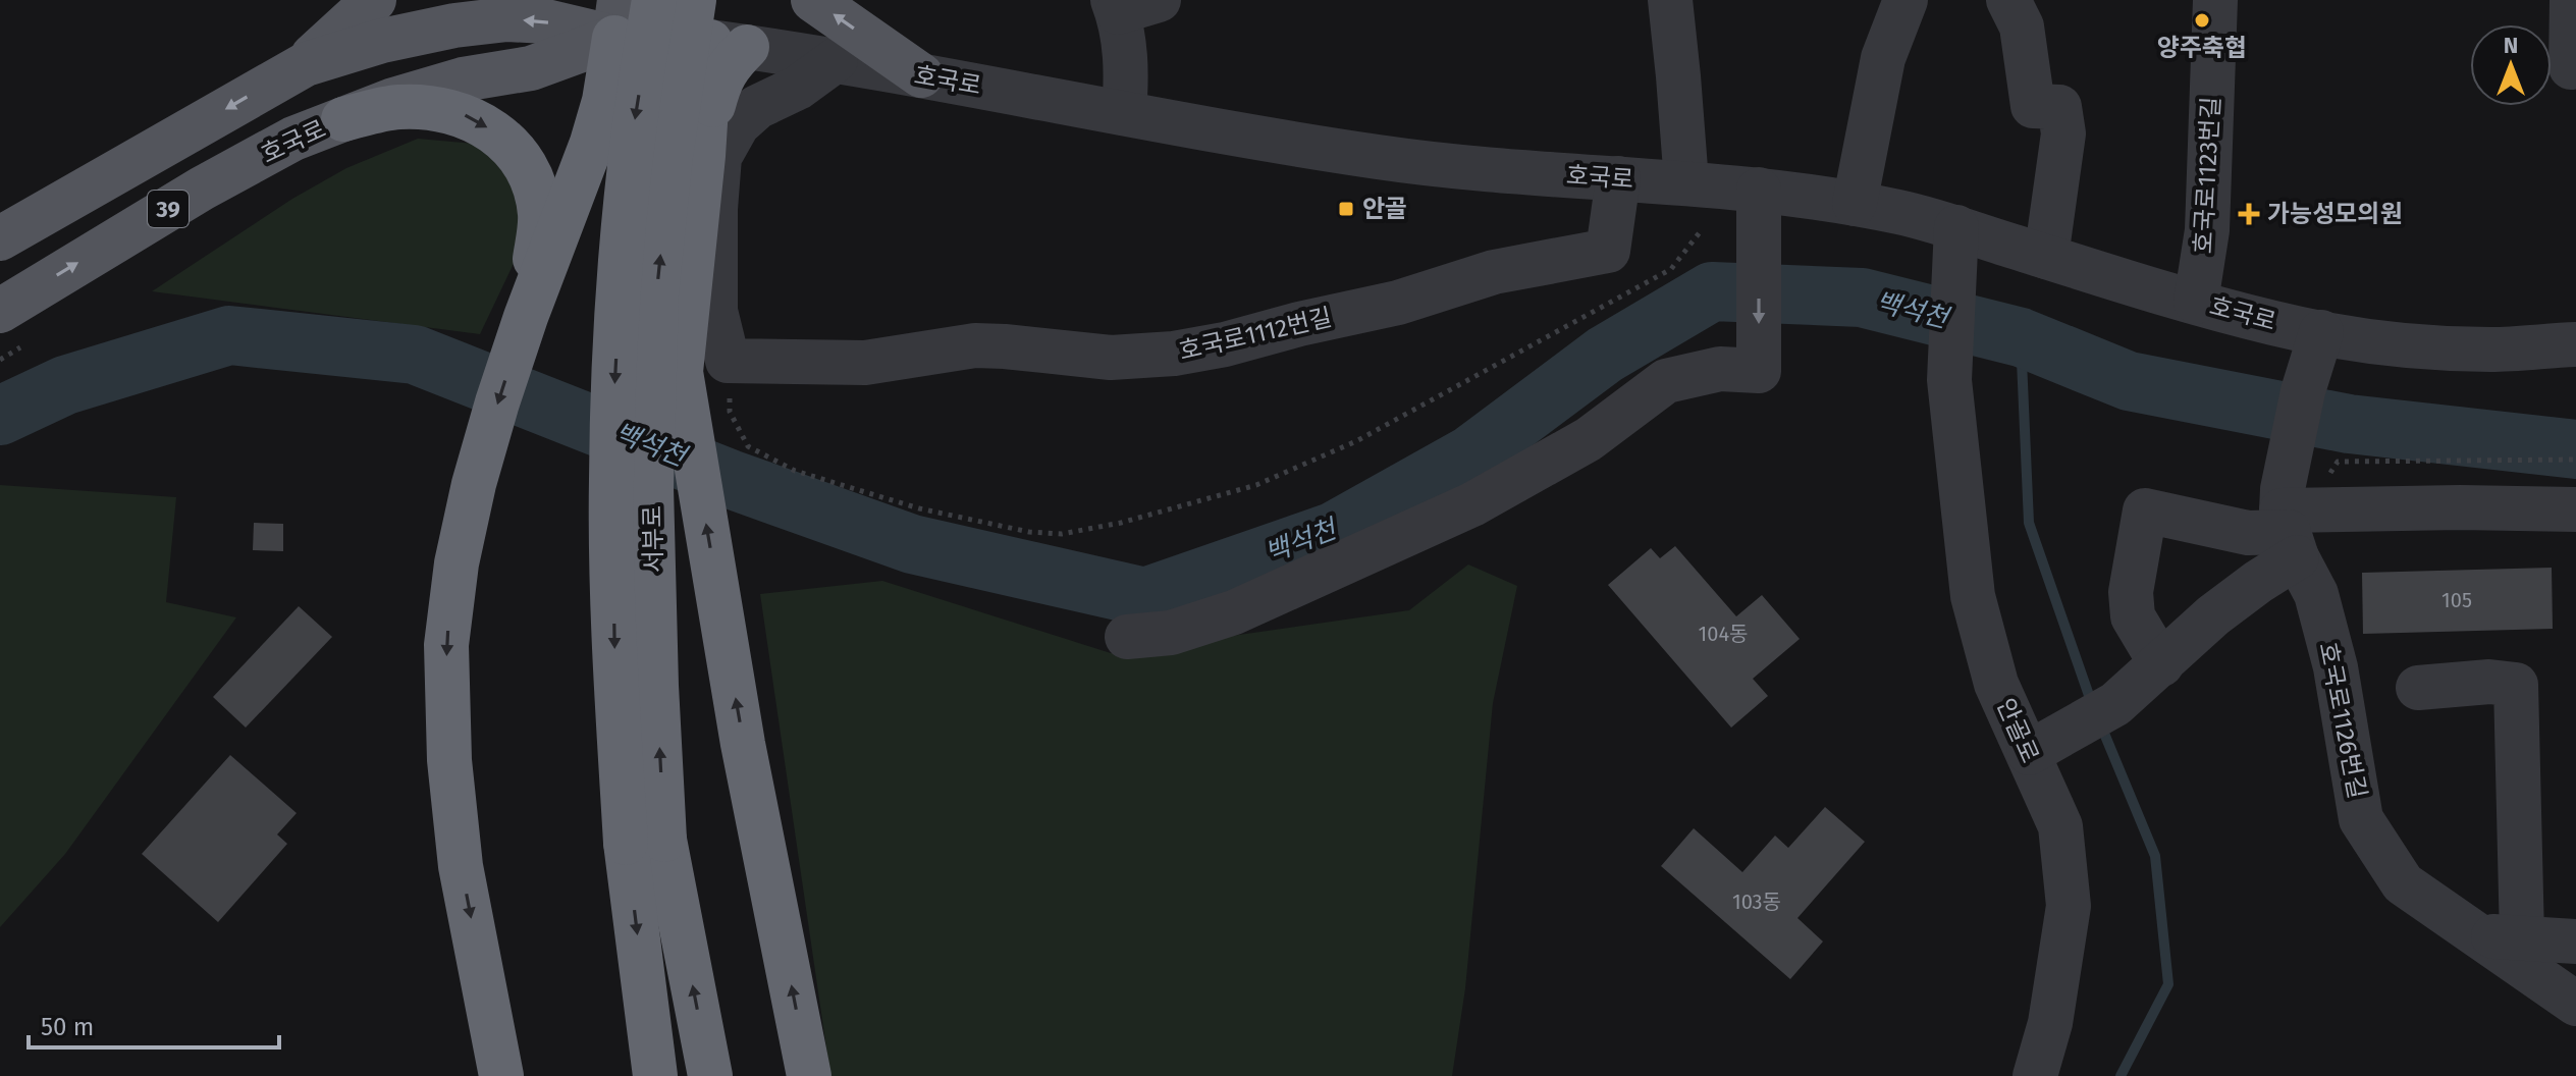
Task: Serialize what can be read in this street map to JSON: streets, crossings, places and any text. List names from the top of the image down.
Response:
{
  "streets": {
    "highway": ["서부로"],
    "main road": ["호국로", "39"],
    "street": [
      "호국로1123번길",
      "호국로1112번길",
      "호국로1126번길",
      "안골로"
    ]
  },
  "crossings": [
    ["호국로", "호국로1123번길"],
    ["호국로", "39"],
    ["호국로", "호국로1112번길"],
    ["호국로", "안골로"]
  ],
  "water": ["백석천"],
  "places": {
    "other": ["양주축협"],
    "transit": ["안골"],
    "health": ["가능성모의원"]
  },
  "house_numbers": ["105", "104동", "103동"],
  "scale_bar": "50 m",
  "north": "top"
}
